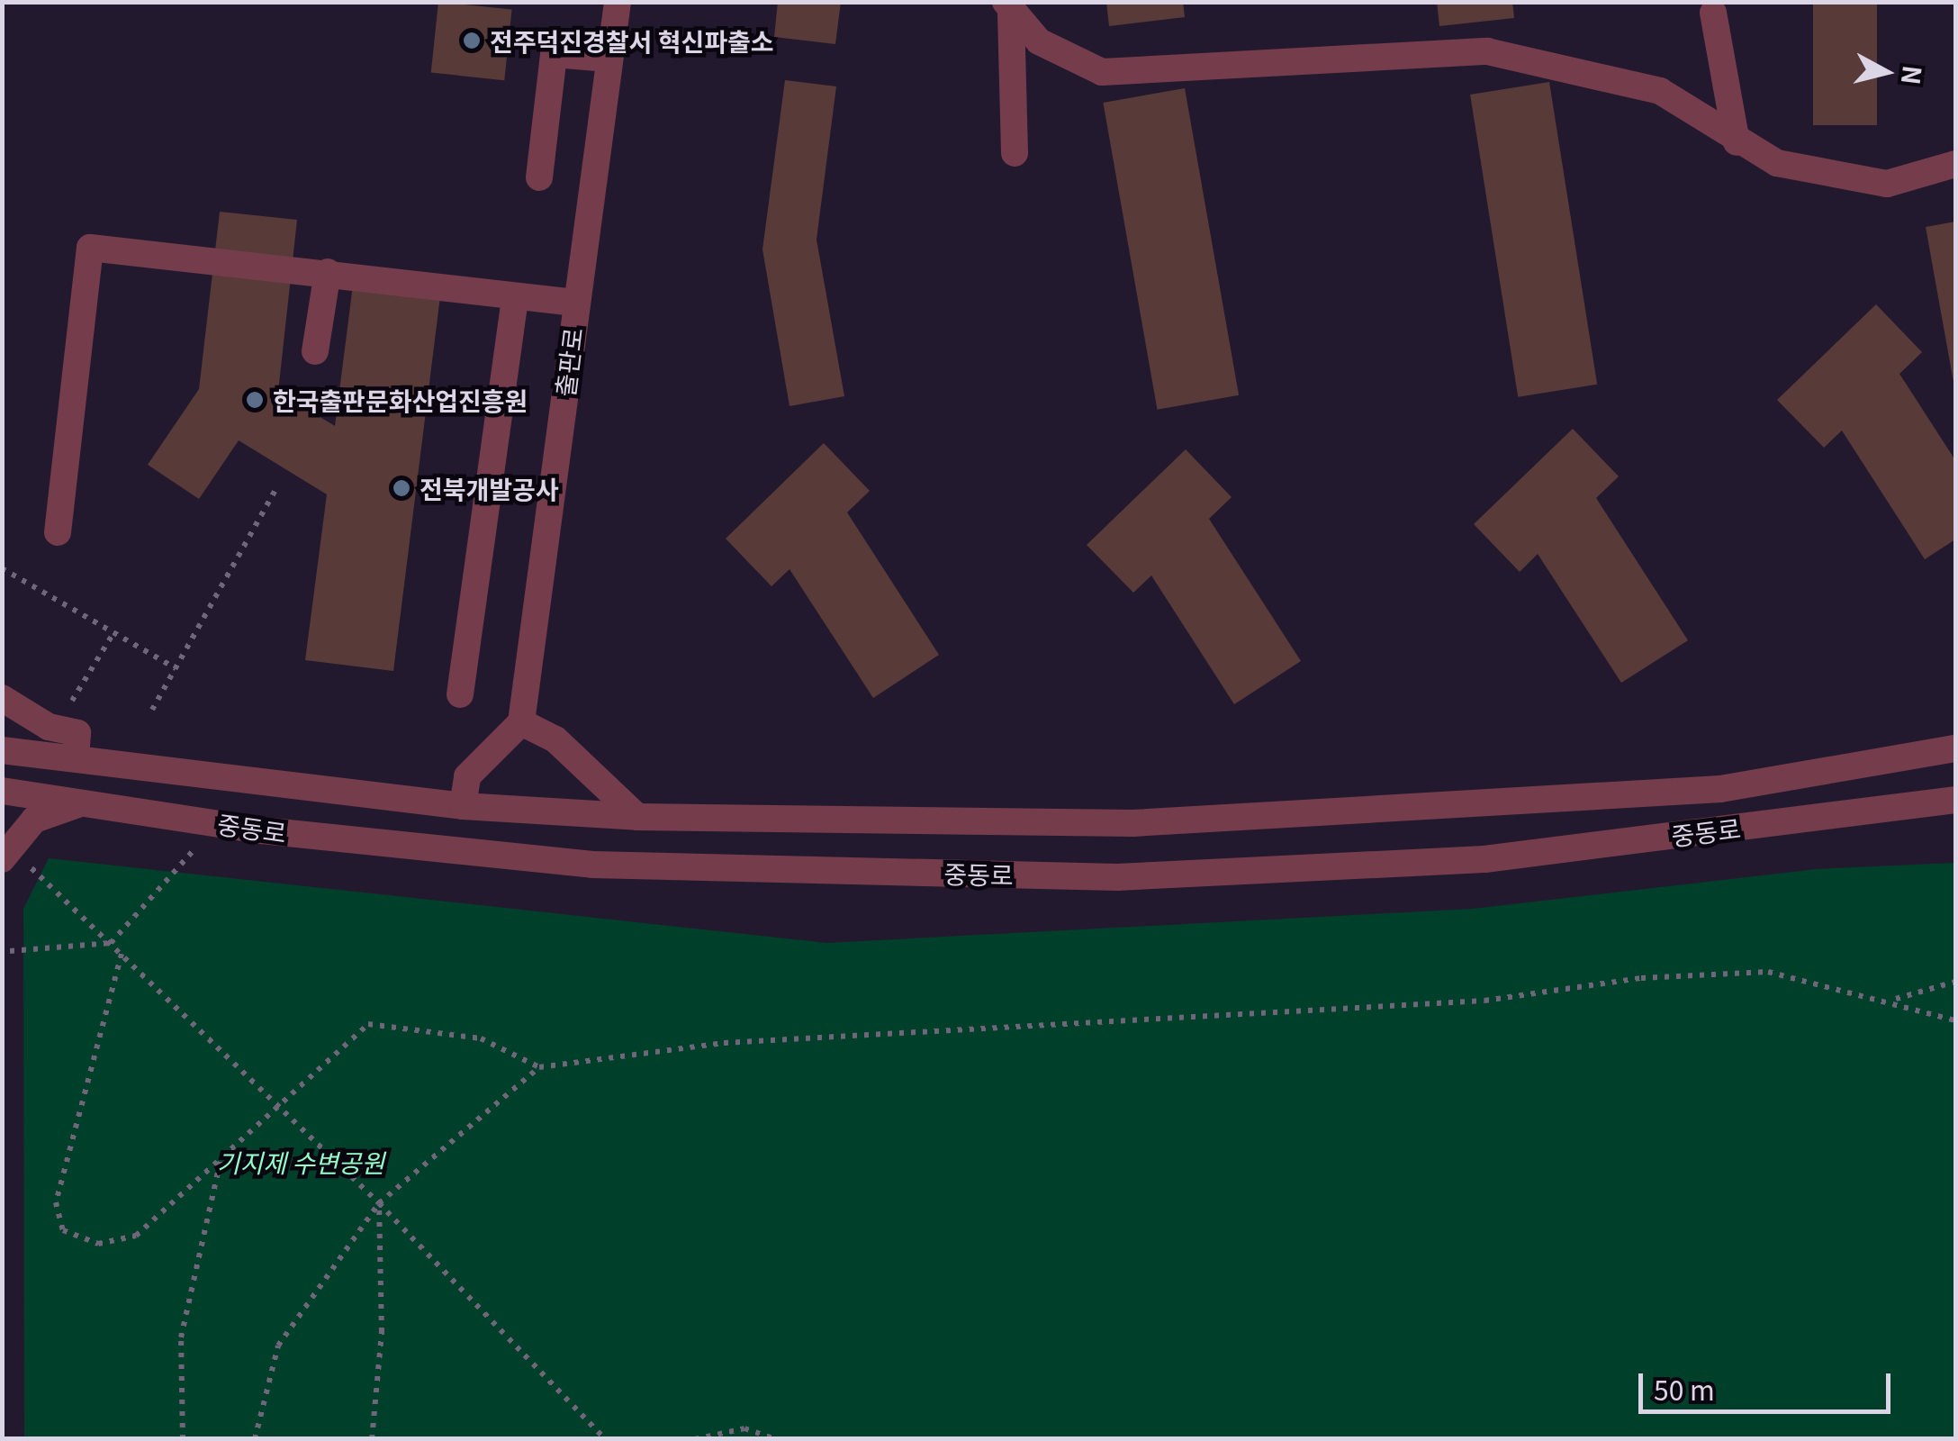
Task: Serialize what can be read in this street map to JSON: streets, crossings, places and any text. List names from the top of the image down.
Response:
{
  "streets": {
    "street": ["출판로", "중동로"]
  },
  "parks": ["기지제 수변공원"],
  "places": ["전주덕진경찰서 혁신파출소", "한국출판문화산업진흥원", "전북개발공사"],
  "scale_bar": "50 m",
  "north": "right"
}
